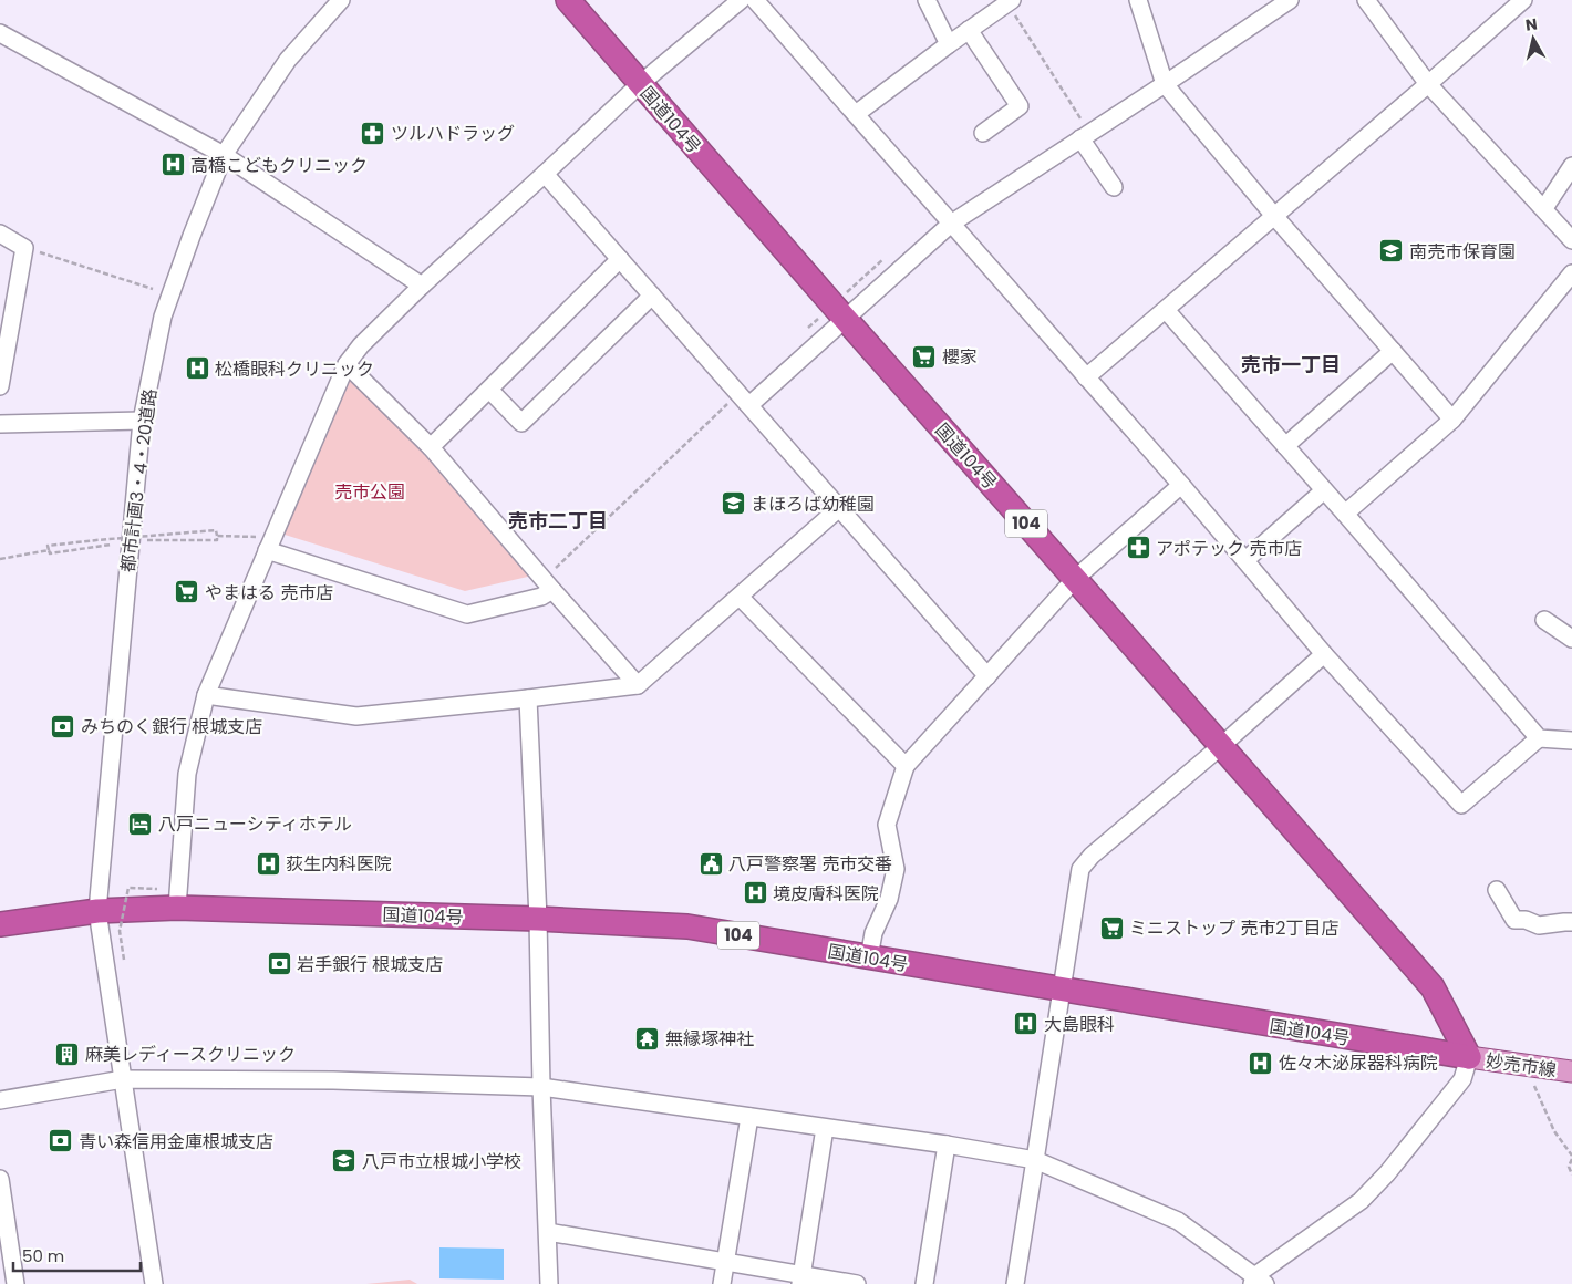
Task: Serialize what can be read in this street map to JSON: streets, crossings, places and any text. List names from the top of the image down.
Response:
{
  "streets": {
    "highway": ["国道104号", "104"],
    "main road": ["妙売市線"],
    "street": ["都市計画3・4・20道路"]
  },
  "crossings": [
    ["国道104号", "都市計画3・4・20道路"],
    ["国道104号", "妙売市線"]
  ],
  "districts": ["売市一丁目", "売市二丁目"],
  "parks": ["売市公園"],
  "places": {
    "pharmacy": ["ツルハドラッグ", "アポテック 売市店"],
    "hospital": [
      "高橋こどもクリニック",
      "松橋眼科クリニック",
      "荻生内科医院",
      "境皮膚科医院",
      "大島眼科",
      "佐々木泌尿器科病院"
    ],
    "school or university": ["南売市保育園", "まほろば幼稚園", "八戸市立根城小学校"],
    "supermarket": ["櫻家", "やまはる 売市店", "ミニストップ 売市2丁目店"],
    "bank": ["みちのく銀行 根城支店", "岩手銀行 根城支店", "青い森信用金庫根城支店"],
    "hotel": ["八戸ニューシティホテル"],
    "public building": ["八戸警察署 売市交番"],
    "temple": ["無縁塚神社"],
    "building": ["麻美レディースクリニック"]
  },
  "scale_bar": "50 m",
  "north": "top"
}
